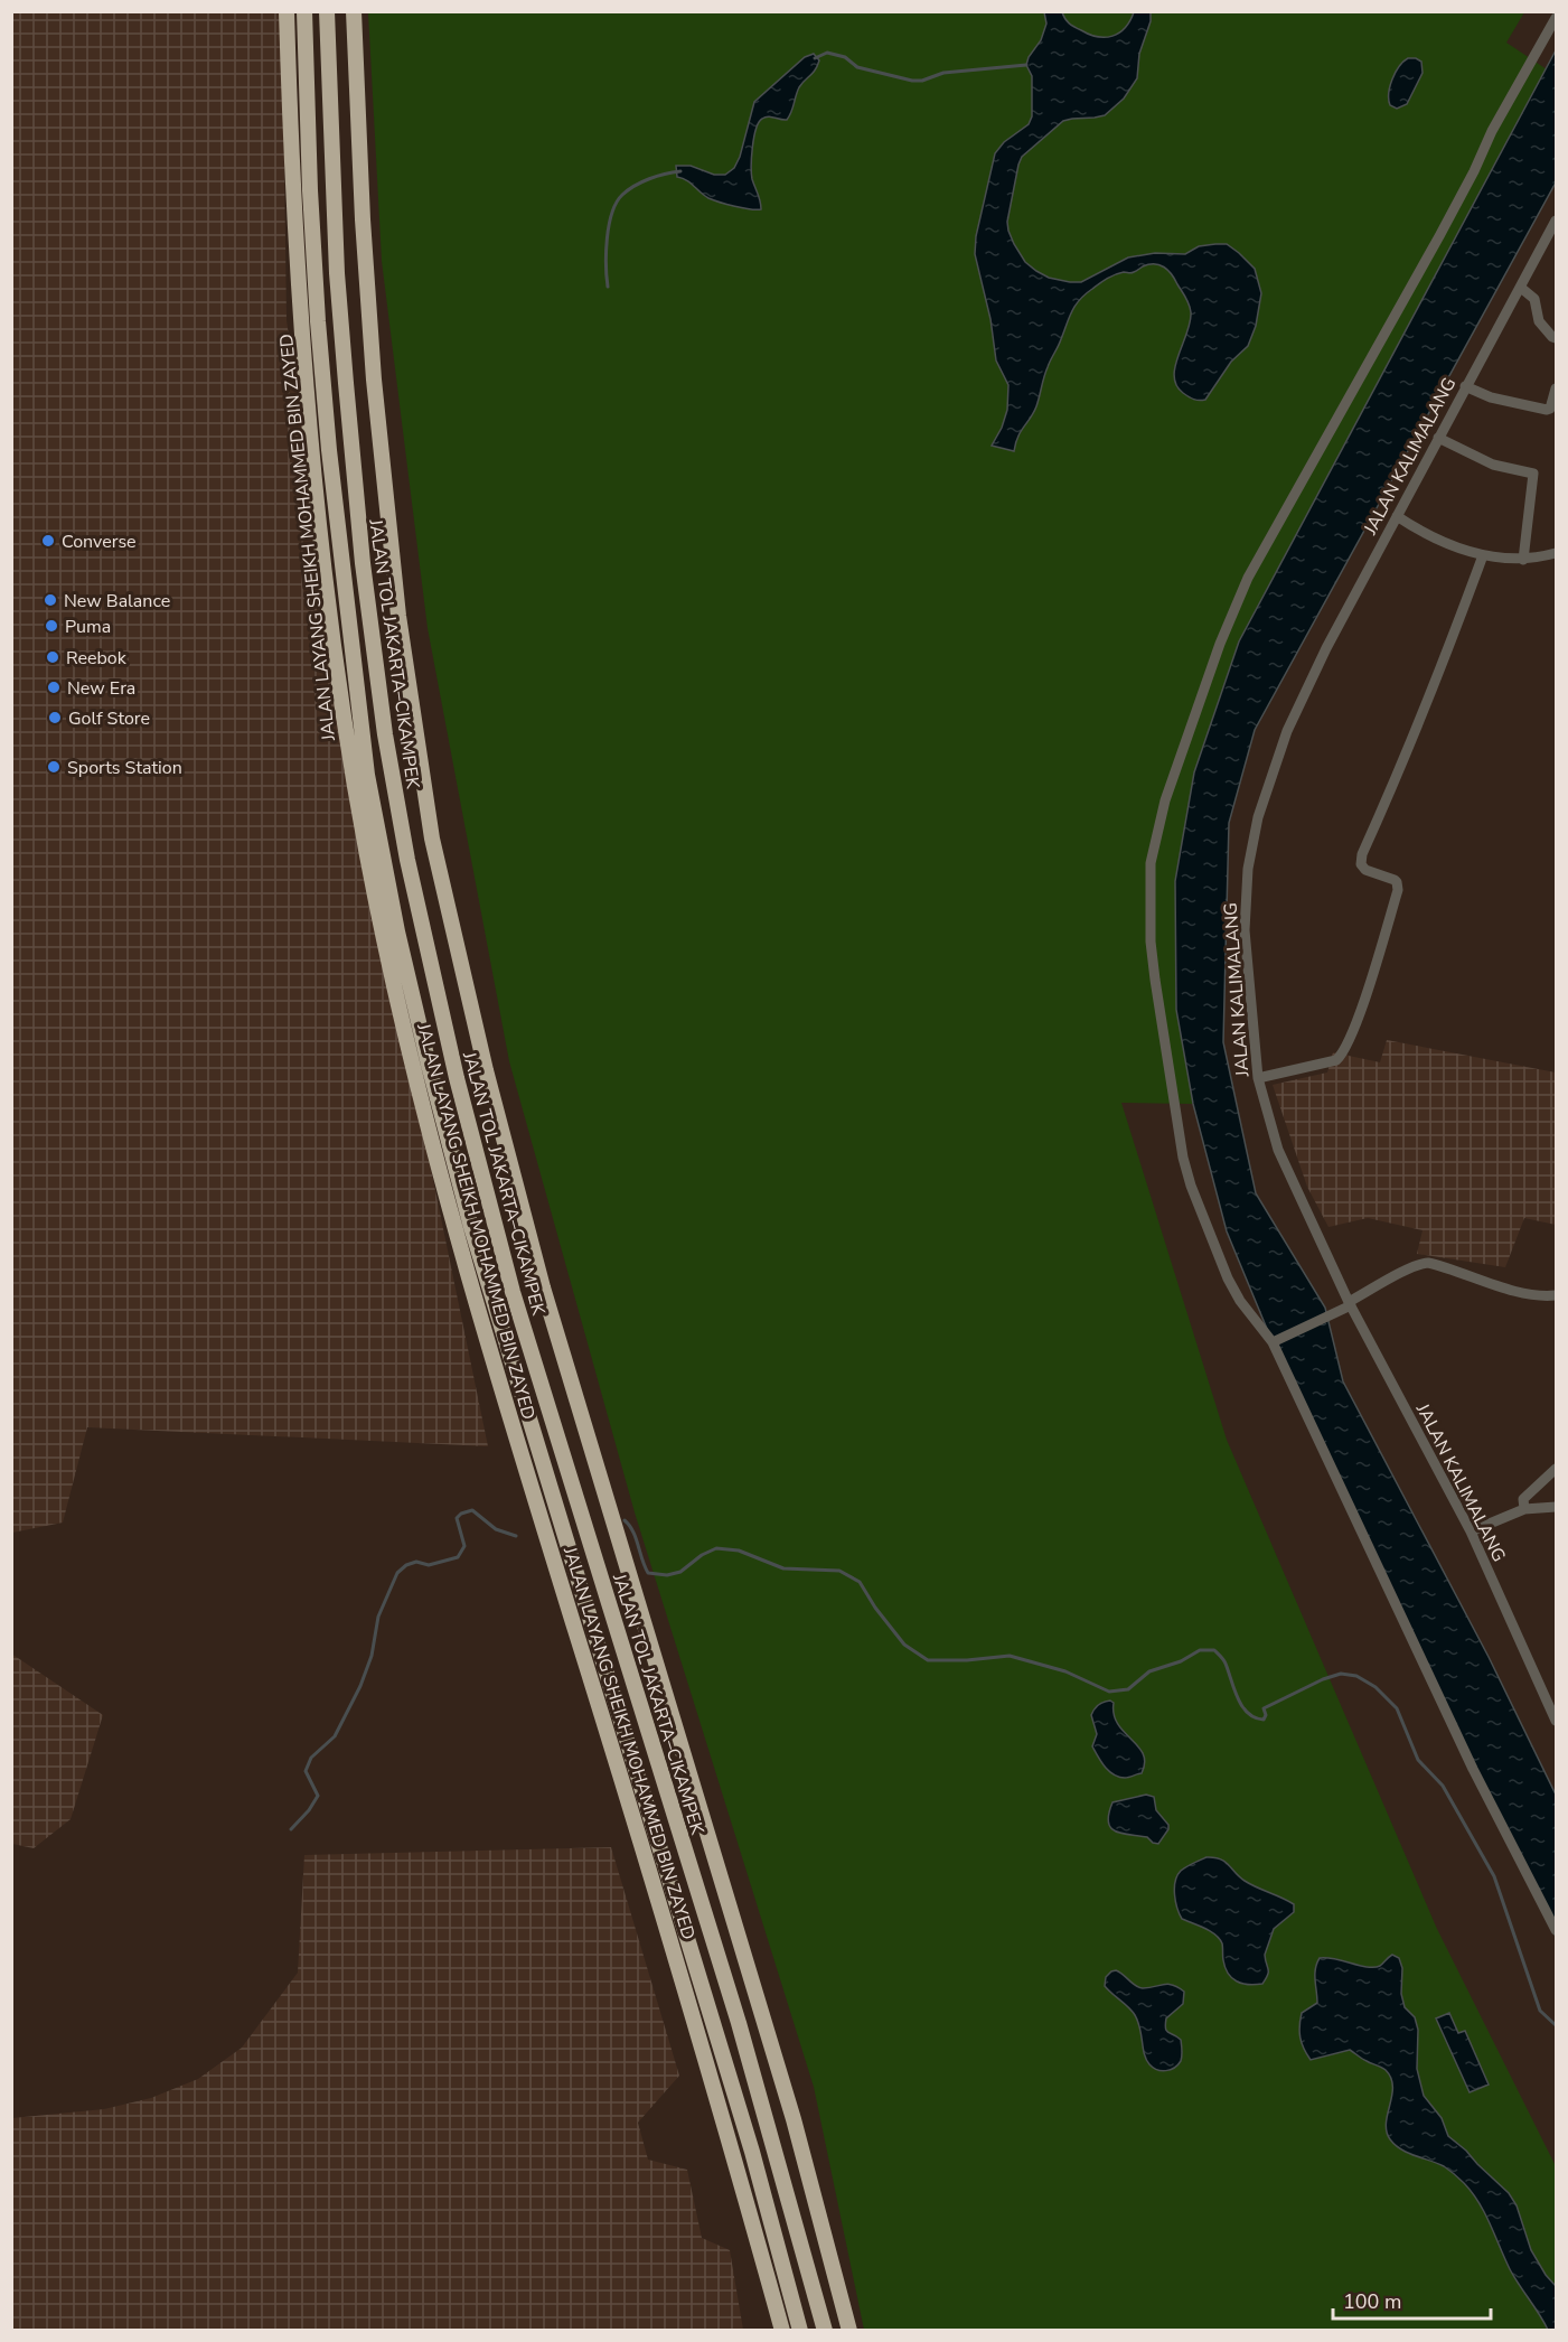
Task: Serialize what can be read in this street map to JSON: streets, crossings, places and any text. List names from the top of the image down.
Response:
{
  "streets": {
    "highway": ["JALAN LAYANG SHEIKH MOHAMMED BIN ZAYED", "JALAN TOL JAKARTA–CIKAMPEK"],
    "street": ["JALAN KALIMALANG"]
  },
  "places": [
    "Converse",
    "New Balance",
    "Puma",
    "Reebok",
    "New Era",
    "Golf Store",
    "Sports Station"
  ],
  "scale_bar": "100 m"
}
